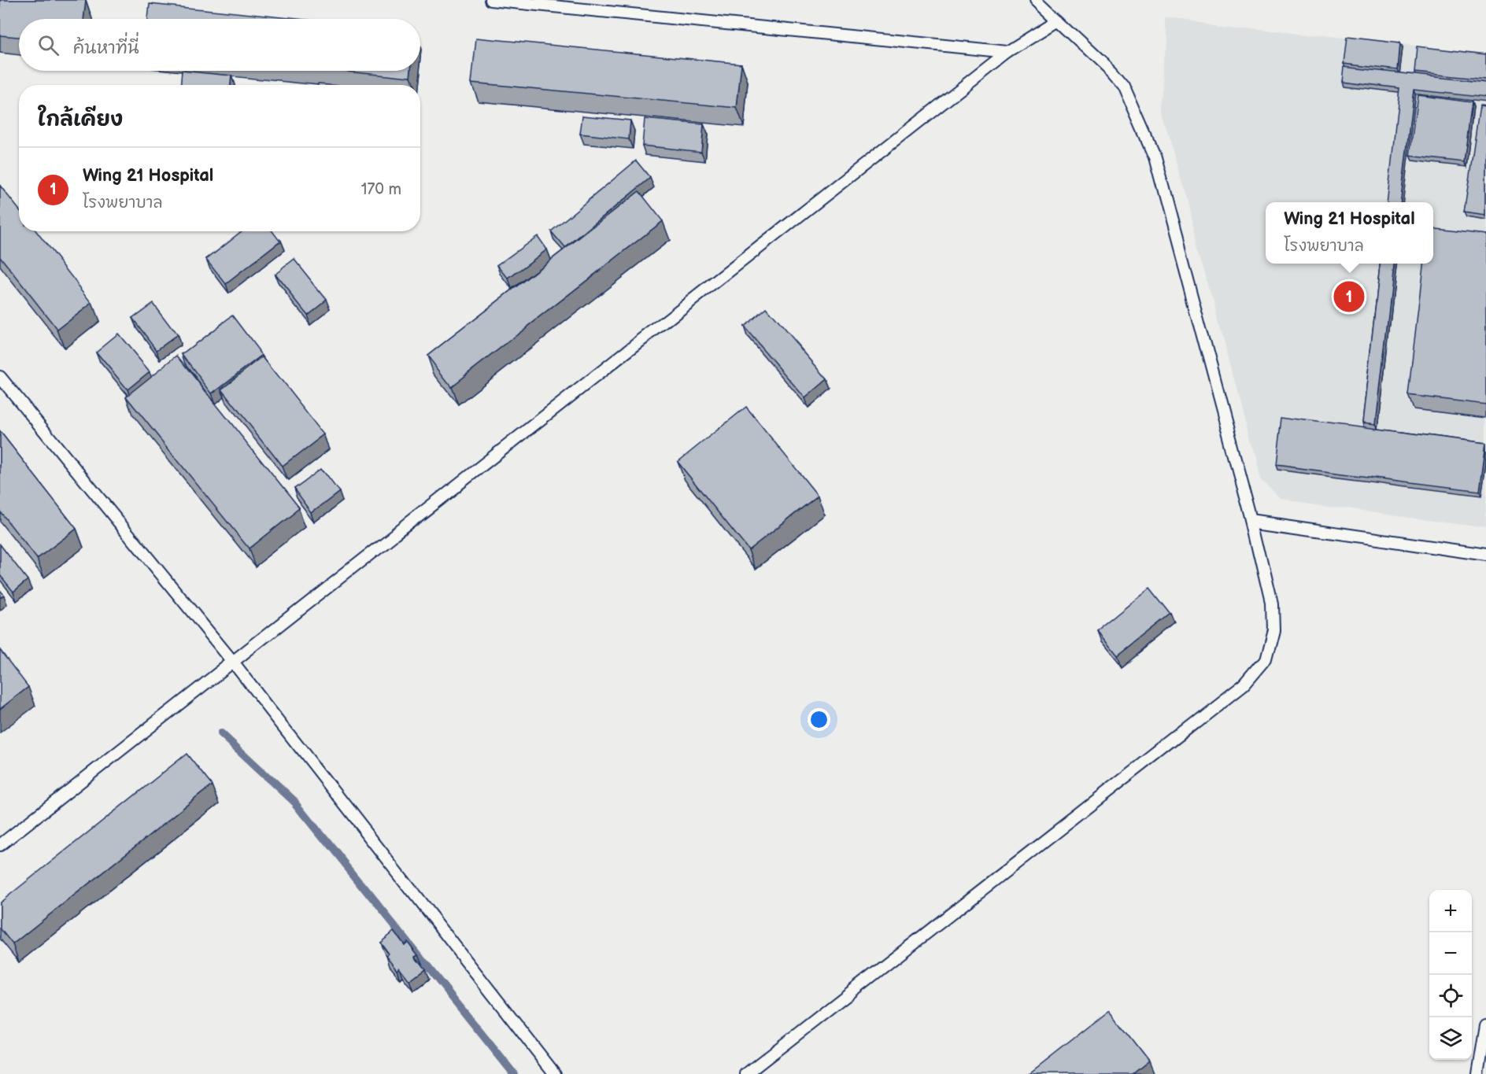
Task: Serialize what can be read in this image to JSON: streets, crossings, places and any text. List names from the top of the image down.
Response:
{
  "page": {
    "search": "ค้นหาที่นี่",
    "heading": "ใกล้เคียง",
    "list": [
      {
        "mark": "1",
        "name": "Wing 21 Hospital",
        "note": "โรงพยาบาล",
        "value": "170 m"
      }
    ],
    "popup": ["Wing 21 Hospital", "โรงพยาบาล"],
    "pins": "1",
    "map_buttons": ["+", "−"]
  }
}
